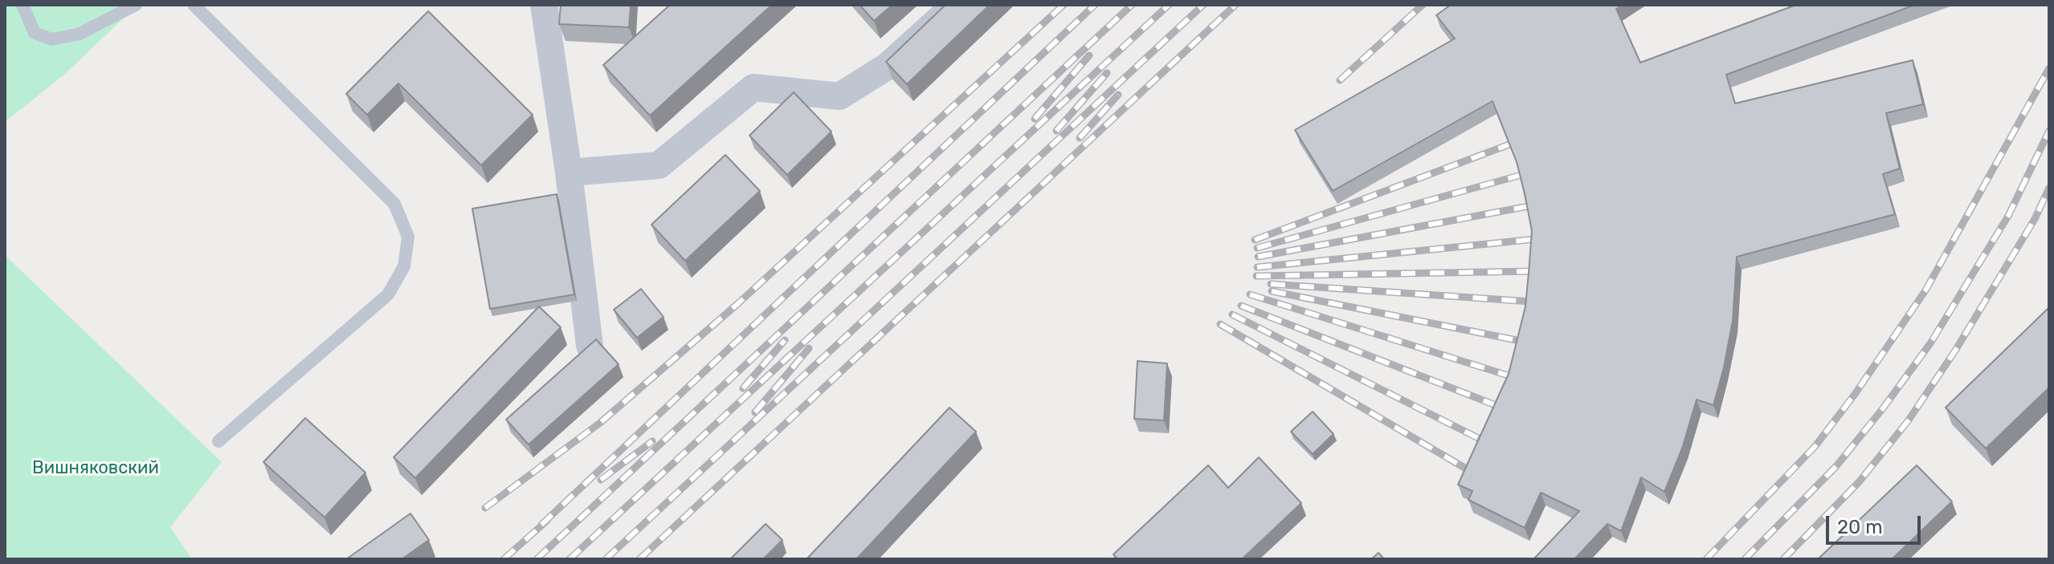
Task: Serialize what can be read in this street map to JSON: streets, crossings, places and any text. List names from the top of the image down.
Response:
{
  "parks": ["Вишняковский"],
  "scale_bar": "20 m"
}
